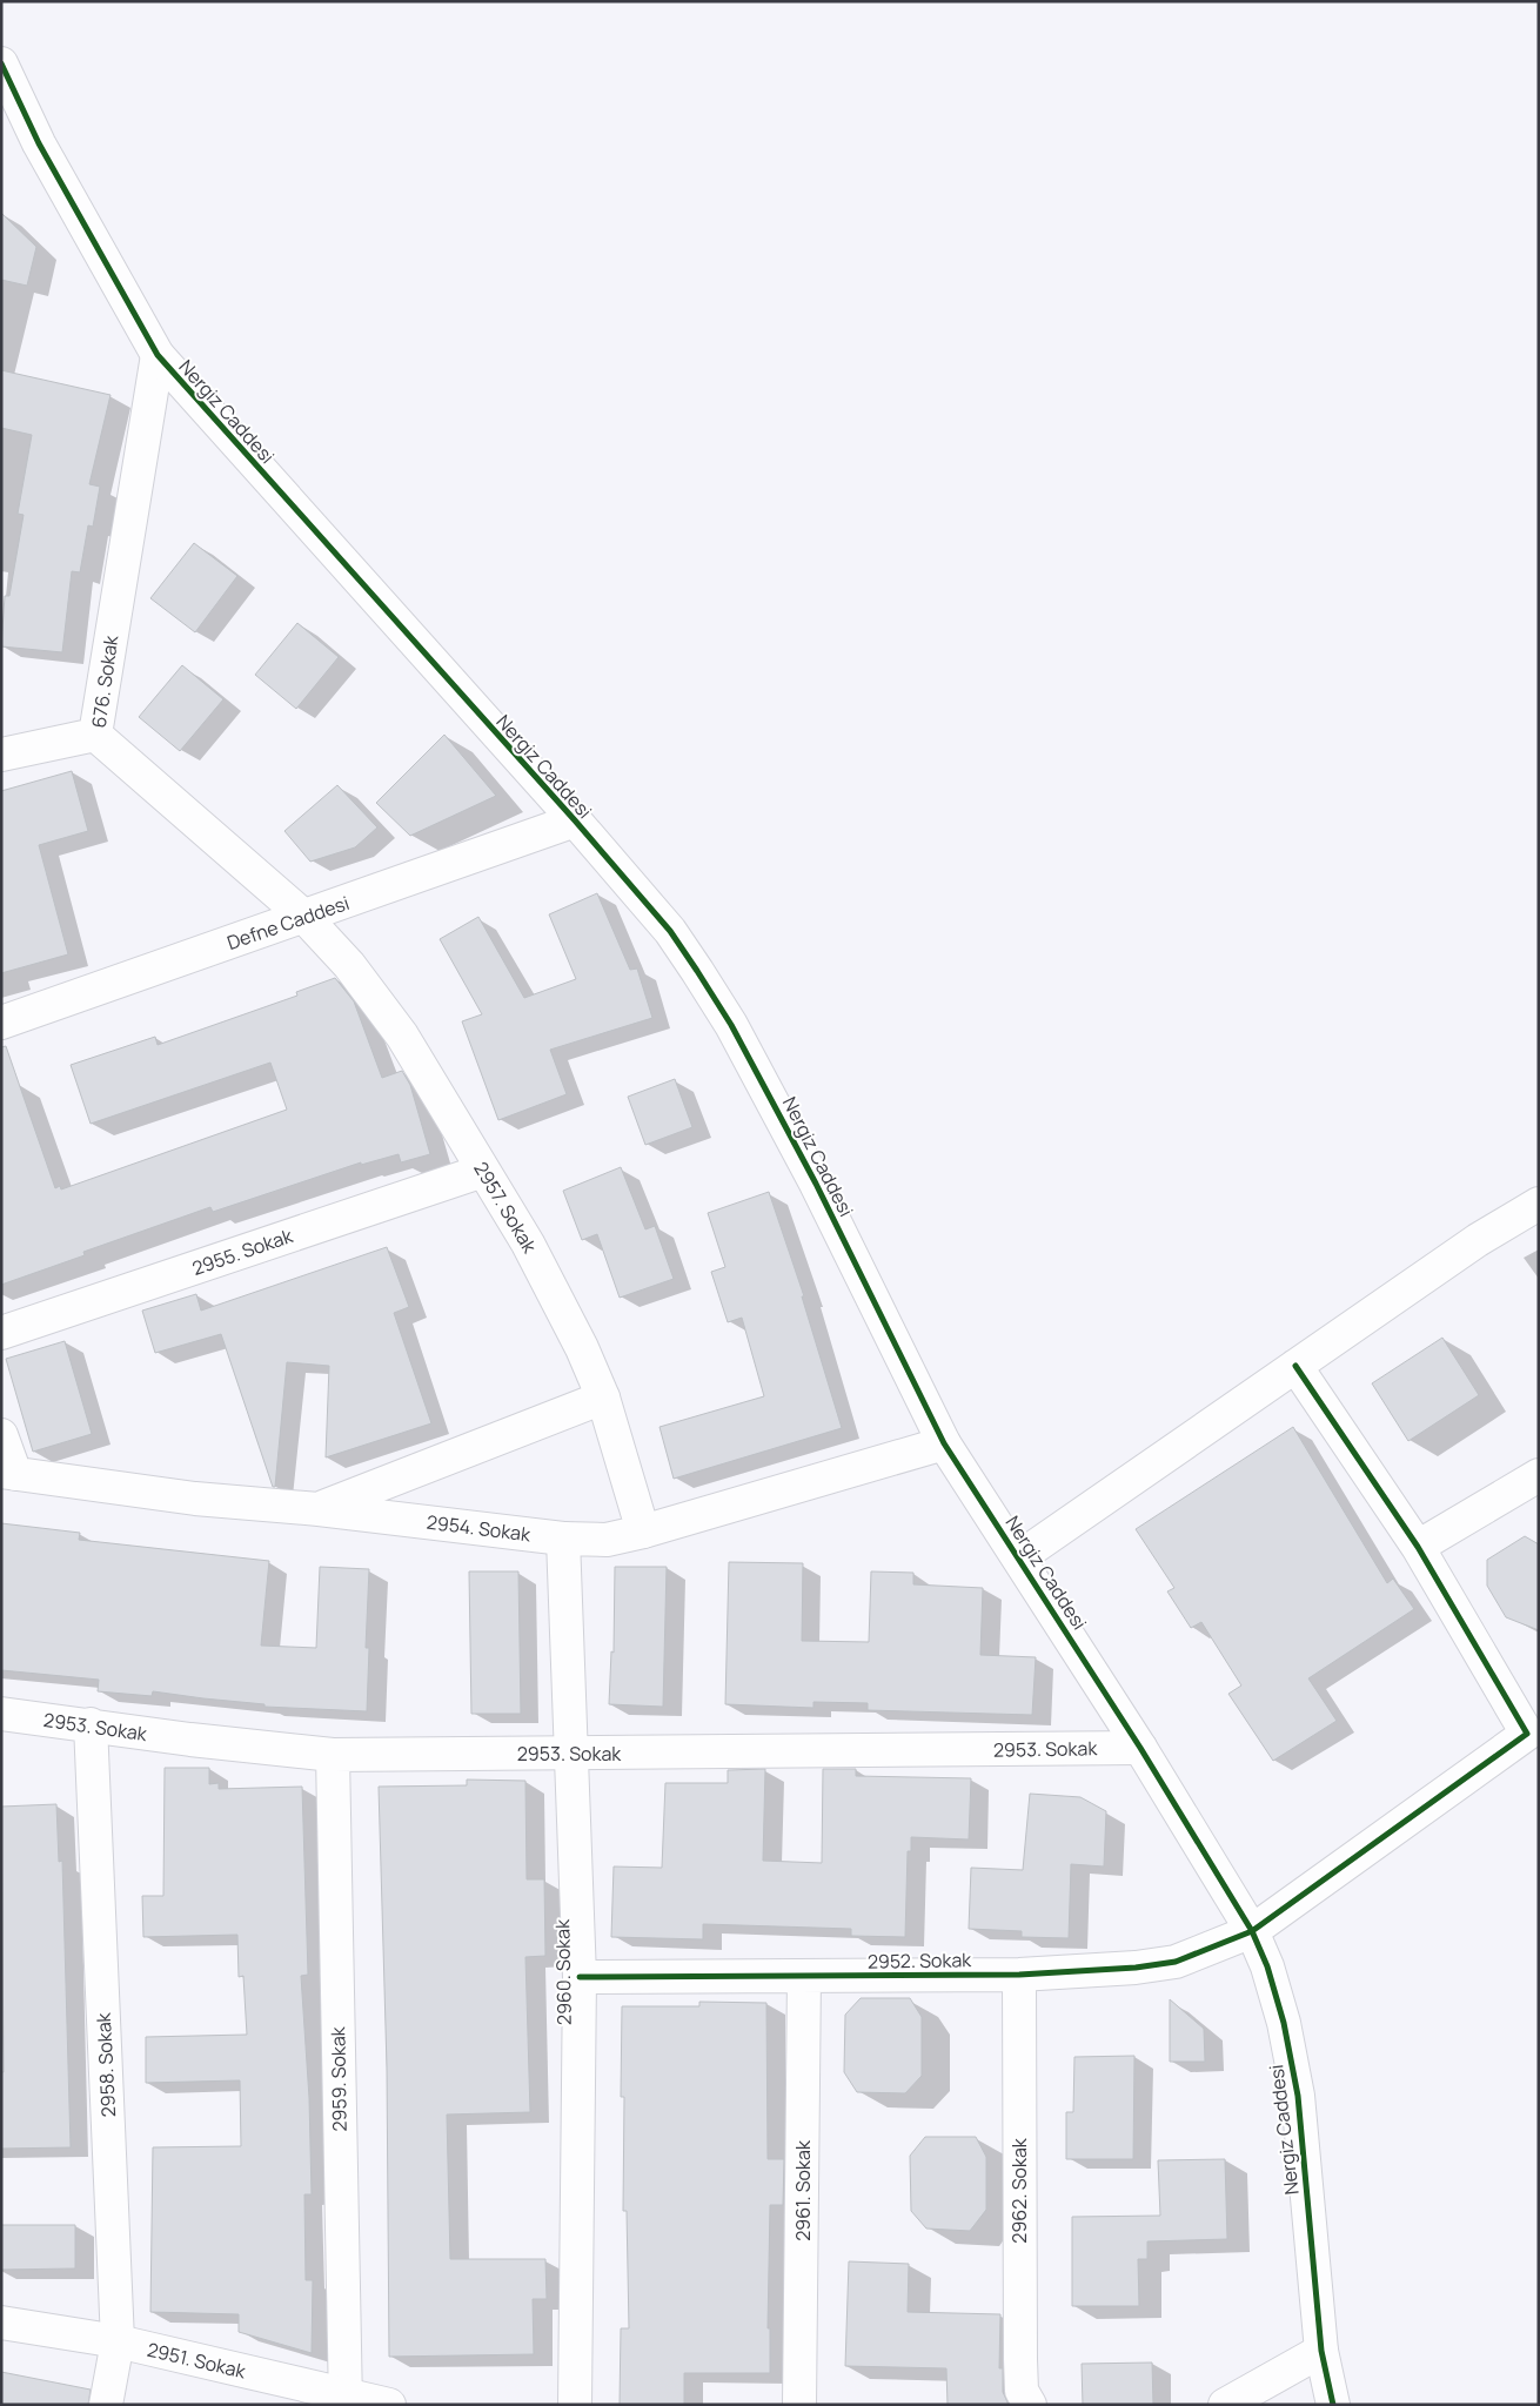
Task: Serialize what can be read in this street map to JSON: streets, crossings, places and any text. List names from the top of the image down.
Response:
{
  "streets": {
    "street": [
      "Nergiz Caddesi",
      "676. Sokak",
      "Defne Caddesi",
      "2957. Sokak",
      "2955. Sokak",
      "2954. Sokak",
      "2953. Sokak",
      "2952. Sokak",
      "2960. Sokak",
      "2958. Sokak",
      "2959. Sokak",
      "2961. Sokak",
      "2962. Sokak",
      "2951. Sokak"
    ]
  },
  "crossings": [
    ["Nergiz Caddesi", "676. Sokak"],
    ["Nergiz Caddesi", "Defne Caddesi"],
    ["Nergiz Caddesi", "2954. Sokak"],
    ["Nergiz Caddesi", "2953. Sokak"],
    ["Nergiz Caddesi", "2952. Sokak"],
    ["676. Sokak", "Defne Caddesi"],
    ["676. Sokak", "2957. Sokak"],
    ["Defne Caddesi", "2957. Sokak"],
    ["2957. Sokak", "2955. Sokak"],
    ["2957. Sokak", "2954. Sokak"],
    ["2954. Sokak", "2960. Sokak"],
    ["2953. Sokak", "2960. Sokak"],
    ["2953. Sokak", "2958. Sokak"],
    ["2953. Sokak", "2959. Sokak"],
    ["2952. Sokak", "2960. Sokak"],
    ["2952. Sokak", "2961. Sokak"],
    ["2952. Sokak", "2962. Sokak"],
    ["2958. Sokak", "2951. Sokak"],
    ["2959. Sokak", "2951. Sokak"]
  ]
}
